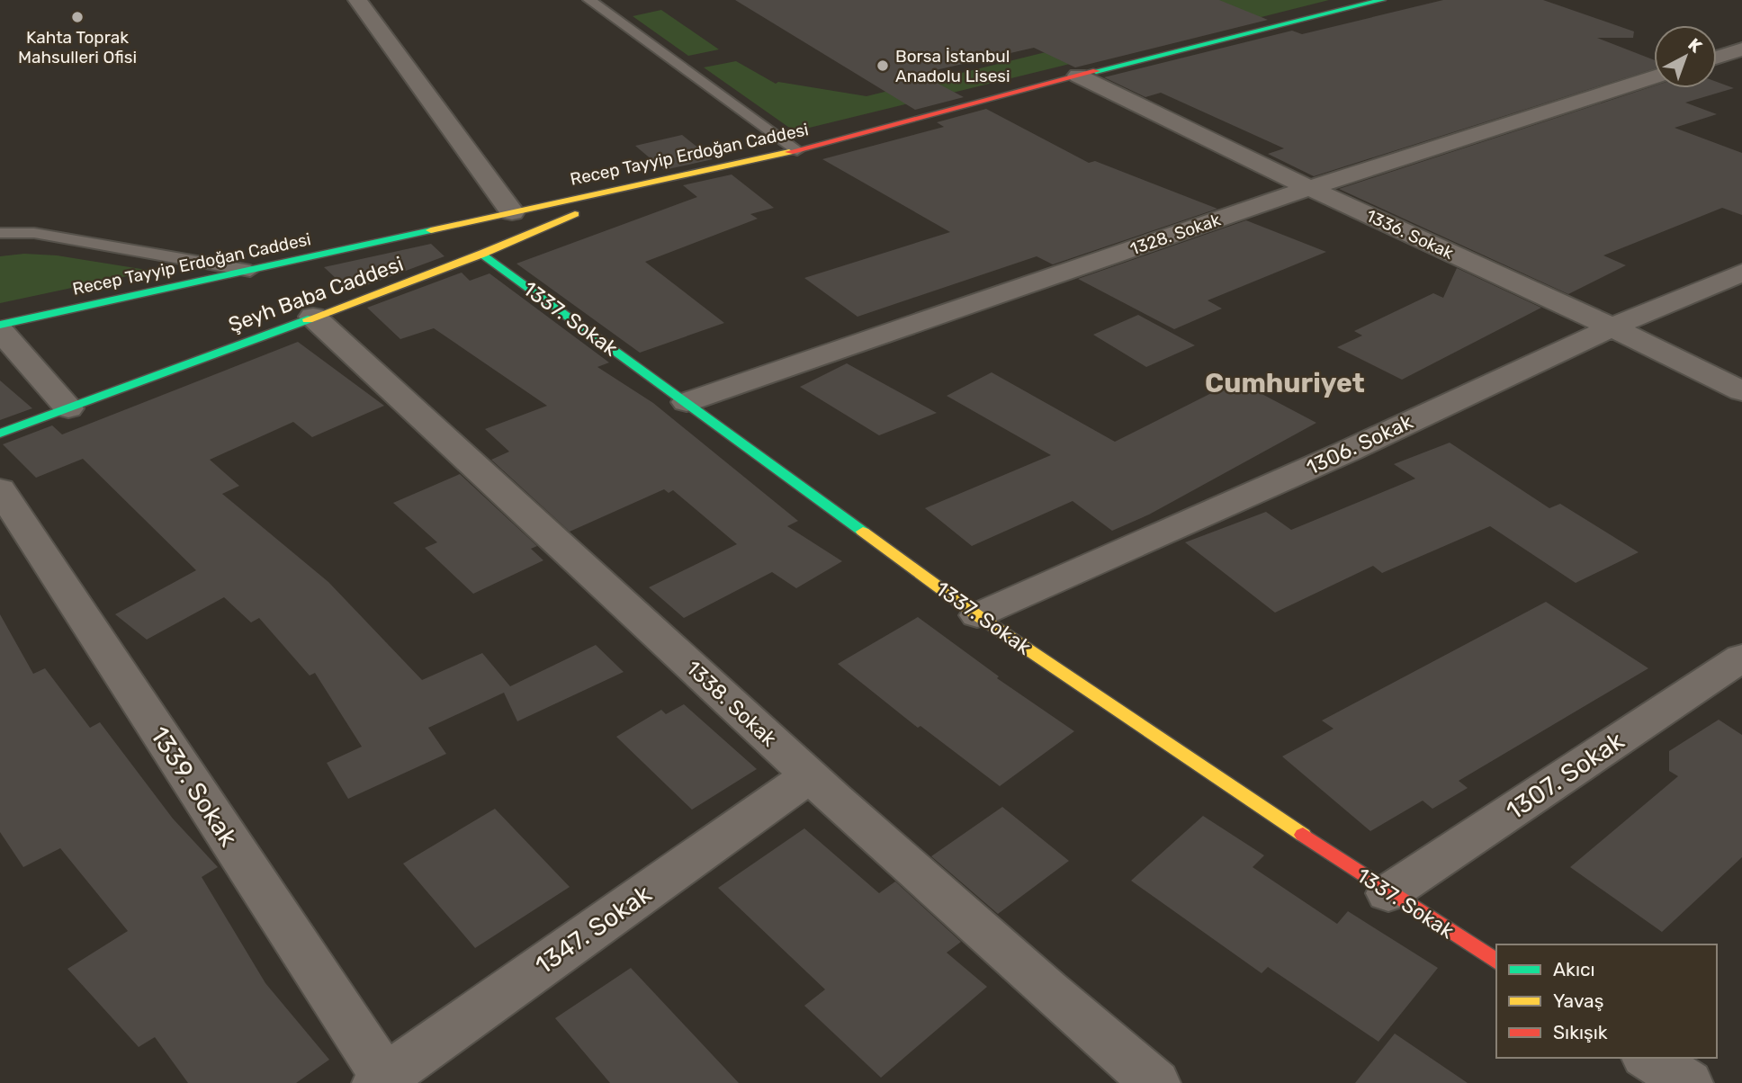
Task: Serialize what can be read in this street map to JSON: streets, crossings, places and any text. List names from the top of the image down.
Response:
{
  "streets": {
    "street": [
      "Recep Tayyip Erdoğan Caddesi",
      "1328. Sokak",
      "1336. Sokak",
      "Şeyh Baba Caddesi",
      "1337. Sokak",
      "1306. Sokak",
      "1338. Sokak",
      "1307. Sokak",
      "1339. Sokak",
      "1347. Sokak"
    ]
  },
  "crossings": [
    ["Recep Tayyip Erdoğan Caddesi", "1336. Sokak"],
    ["Recep Tayyip Erdoğan Caddesi", "Şeyh Baba Caddesi"],
    ["1328. Sokak", "1336. Sokak"],
    ["1328. Sokak", "1337. Sokak"],
    ["1336. Sokak", "1306. Sokak"],
    ["Şeyh Baba Caddesi", "1337. Sokak"],
    ["Şeyh Baba Caddesi", "1338. Sokak"],
    ["1337. Sokak", "1306. Sokak"],
    ["1337. Sokak", "1307. Sokak"],
    ["1338. Sokak", "1347. Sokak"],
    ["1339. Sokak", "1347. Sokak"]
  ],
  "districts": ["Cumhuriyet"],
  "places": ["Kahta Toprak Mahsulleri Ofisi", "Borsa İstanbul Anadolu Lisesi"],
  "legend": ["Akıcı", "Yavaş", "Sıkışık"],
  "north": "top right"
}
